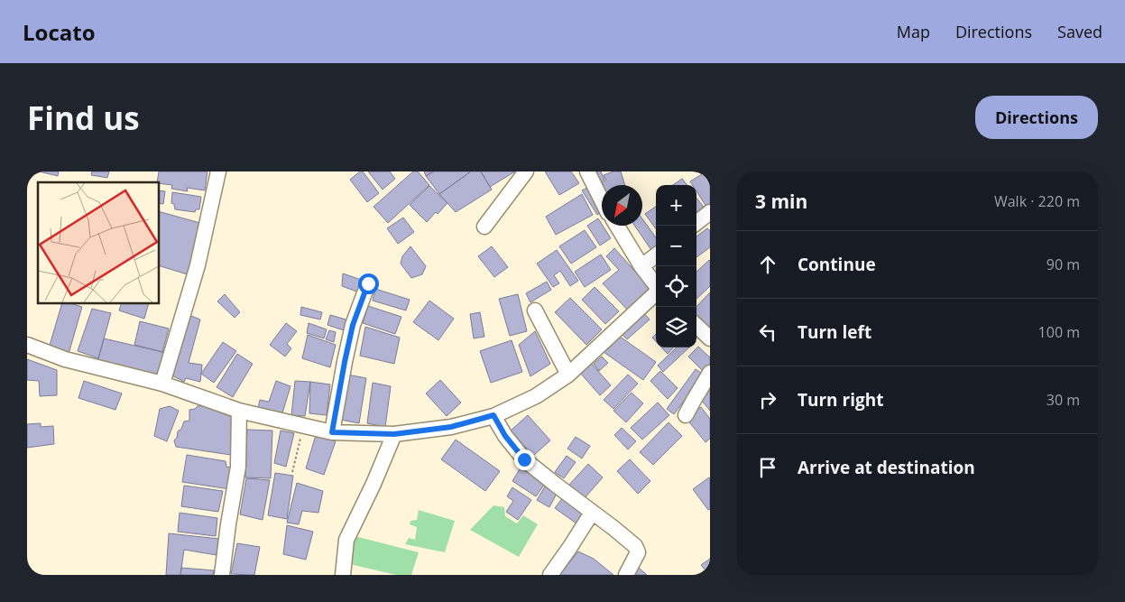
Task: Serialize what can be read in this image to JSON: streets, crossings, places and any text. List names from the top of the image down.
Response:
{
  "north": "bottom left",
  "page": {
    "header": "Locato",
    "nav": ["Map", "Directions", "Saved"],
    "buttons": "Directions",
    "title": "Find us",
    "heading": ["3 min", "Walk · 220 m"],
    "map_buttons": ["+", "−"],
    "list": [
      ["Continue", "90 m"],
      ["Turn left", "100 m"],
      ["Turn right", "30 m"],
      "Arrive at destination"
    ]
  }
}
